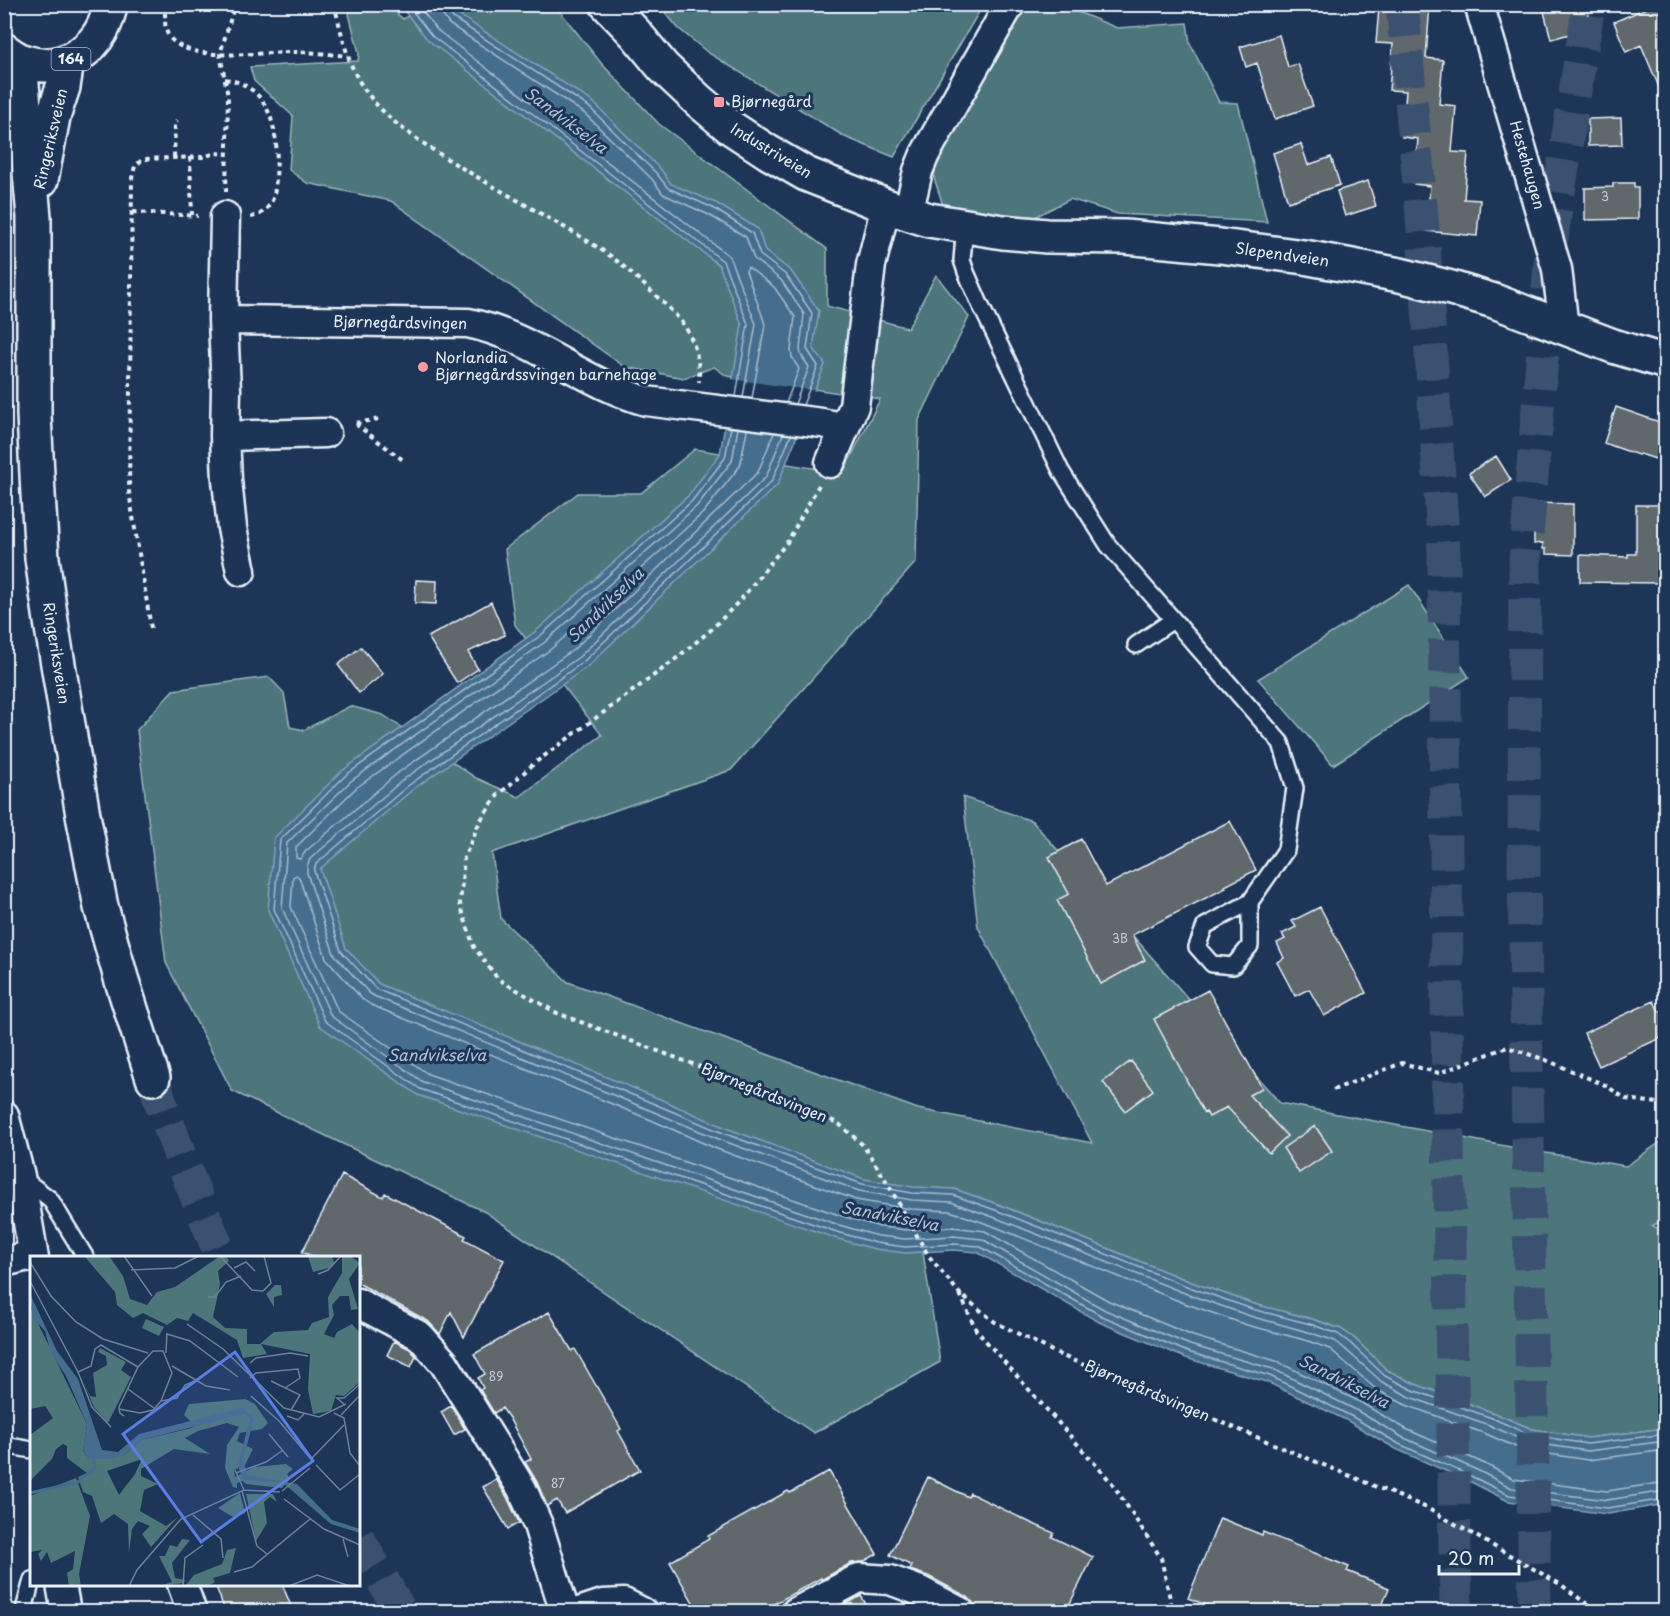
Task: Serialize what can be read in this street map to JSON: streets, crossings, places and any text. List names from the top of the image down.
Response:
{
  "streets": {
    "main road": [
      "164",
      "Ringeriksveien",
      "Industriveien",
      "Slependveien"
    ],
    "street": ["Hestehaugen", "Bjørnegårdsvingen"]
  },
  "crossings": [
    ["164", "Ringeriksveien"],
    ["Industriveien", "Slependveien"],
    ["Hestehaugen", "Slependveien"]
  ],
  "water": ["Sandvikselva"],
  "places": {
    "transit": ["Bjørnegård"],
    "other": ["Norlandia Bjørnegårdssvingen barnehage"]
  },
  "house_numbers": [
    "3",
    "3B",
    "89",
    "87"
  ],
  "scale_bar": "20 m"
}
